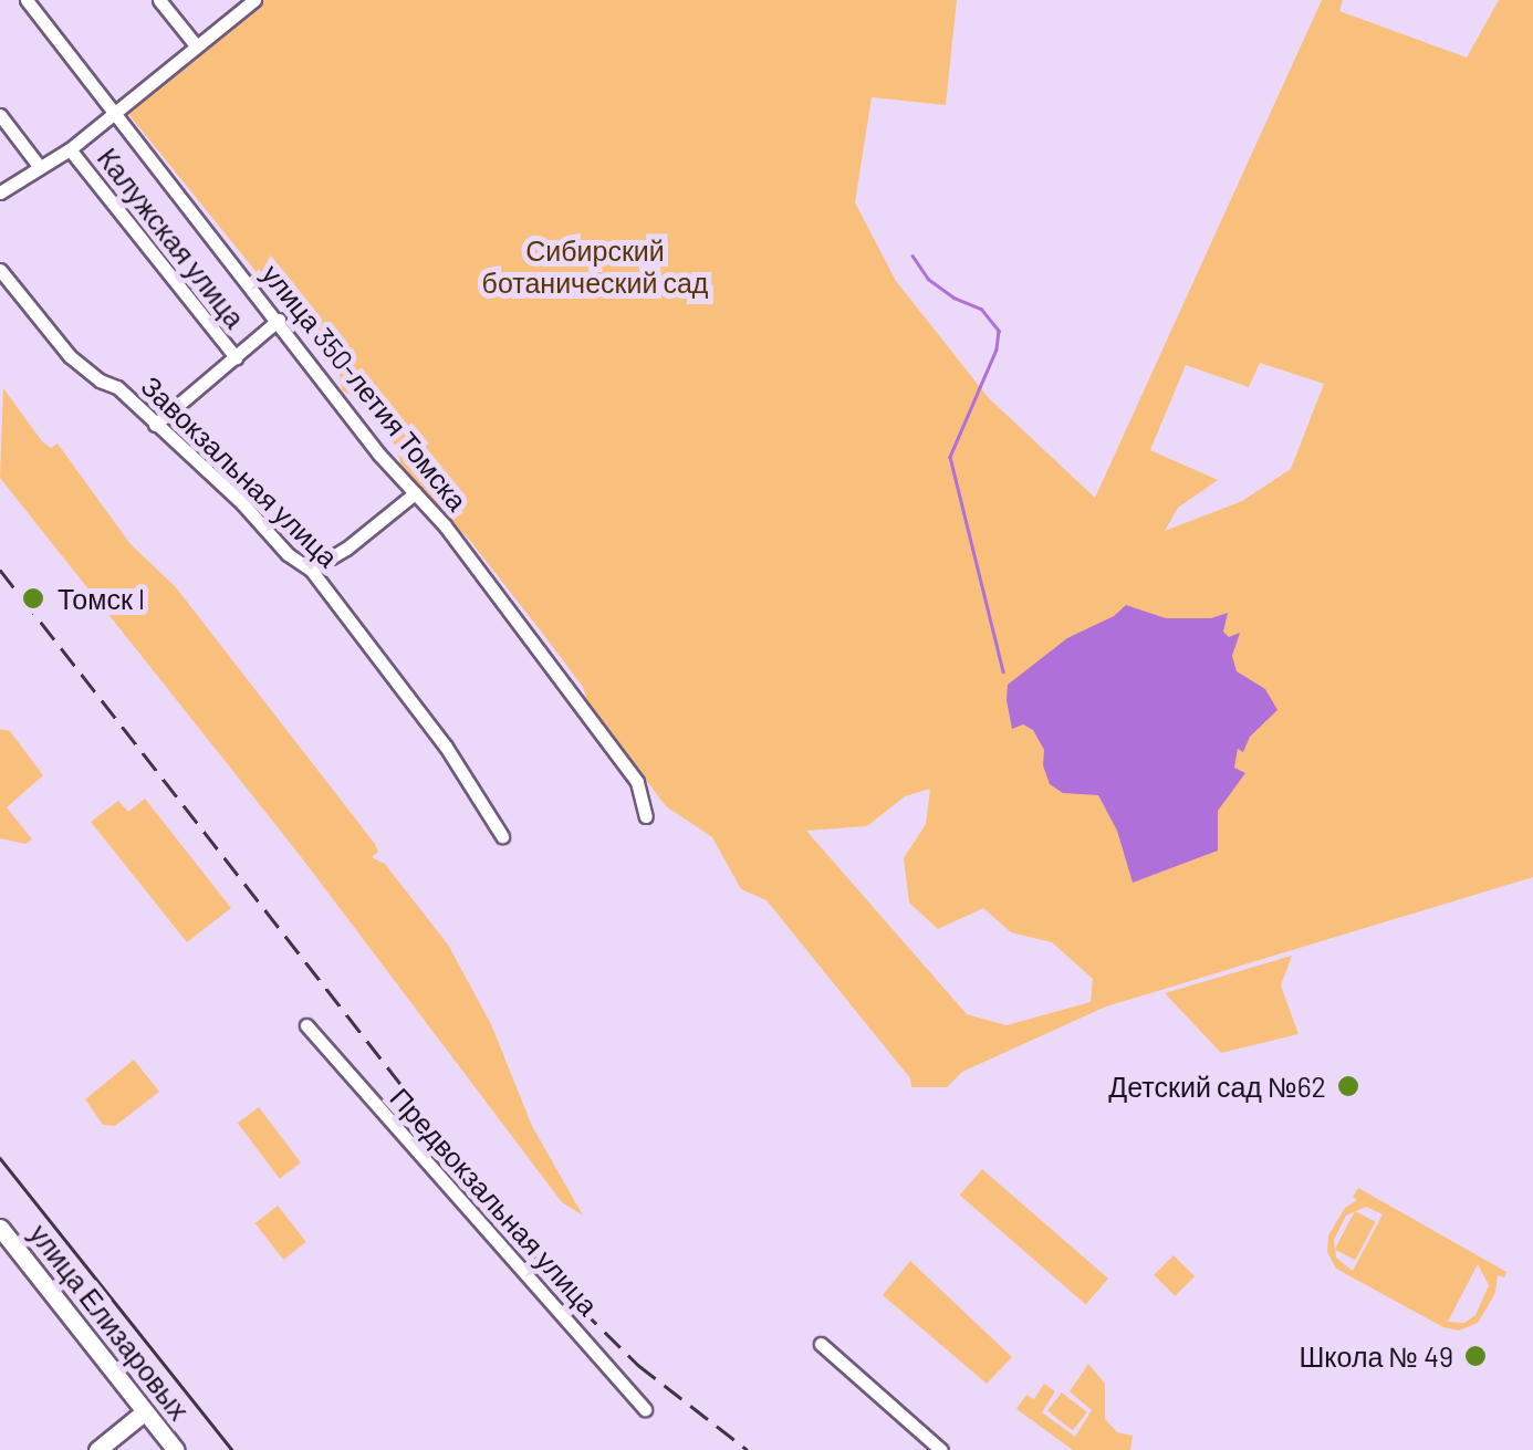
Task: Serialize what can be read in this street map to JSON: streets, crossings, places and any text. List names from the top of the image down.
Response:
{
  "streets": {
    "main road": ["улица Елизаровых"],
    "street": [
      "Калужская улица",
      "улица 350-летия Томска",
      "Завокзальная улица",
      "Предвокзальная улица"
    ]
  },
  "crossings": [
    ["Калужская улица", "улица 350-летия Томска"],
    ["Калужская улица", "Завокзальная улица"]
  ],
  "parks": ["Сибирский ботанический сад"],
  "places": ["Томск I", "Детский сад №62", "Школа № 49"]
}
